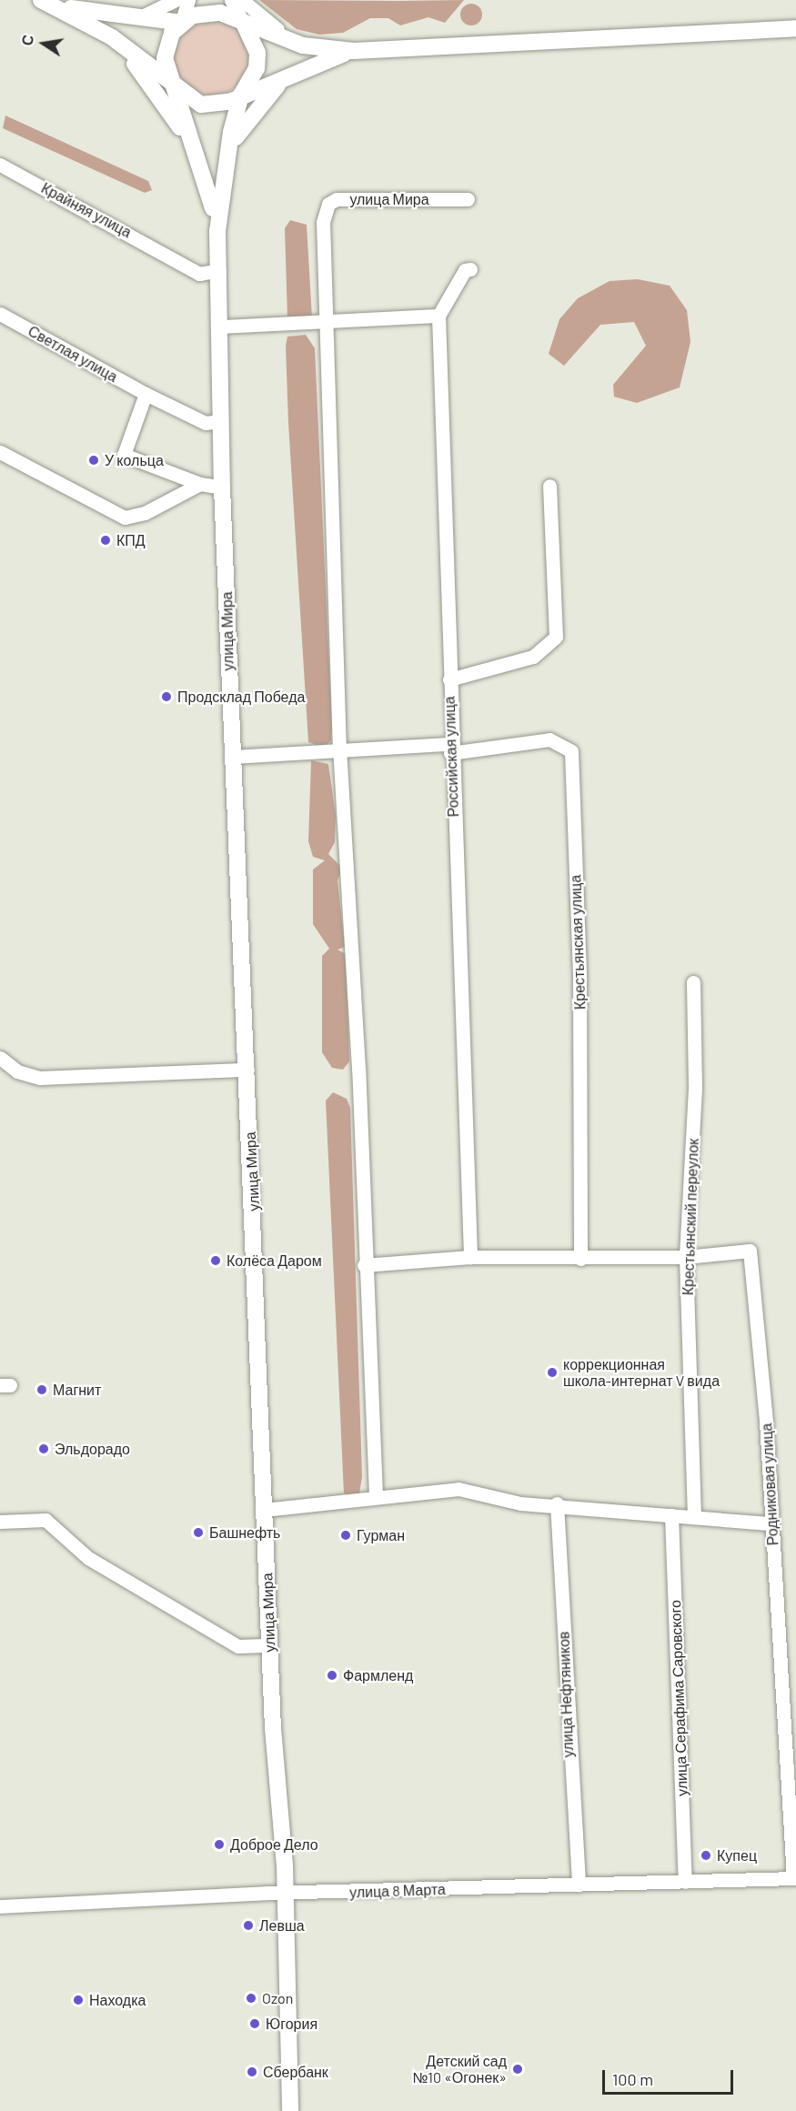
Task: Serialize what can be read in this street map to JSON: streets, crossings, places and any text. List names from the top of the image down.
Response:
{
  "streets": {
    "main road": ["улица Мира"],
    "street": [
      "Крайняя улица",
      "Светлая улица",
      "Российская улица",
      "Крестьянская улица",
      "Крестьянский переулок",
      "Родниковая улица",
      "улица Нефтяников",
      "улица Серафима Саровского",
      "улица 8 Марта"
    ]
  },
  "crossings": [
    ["улица Мира", "Крайняя улица"],
    ["улица Мира", "Светлая улица"],
    ["улица Мира", "улица 8 Марта"],
    ["Российская улица", "Крестьянская улица"],
    ["Крестьянский переулок", "Родниковая улица"],
    ["Родниковая улица", "улица 8 Марта"],
    ["улица Нефтяников", "улица 8 Марта"],
    ["улица Серафима Саровского", "улица 8 Марта"]
  ],
  "places": [
    "У кольца",
    "КПД",
    "Продсклад Победа",
    "Колёса Даром",
    "коррекционная школа-интернат V вида",
    "Магнит",
    "Эльдорадо",
    "Башнефть",
    "Гурман",
    "Фармленд",
    "Доброе Дело",
    "Купец",
    "Левша",
    "Ozon",
    "Находка",
    "Югория",
    "Детский сад №10 «Огонек»",
    "Сбербанк"
  ],
  "scale_bar": "100 m",
  "north": "left"
}
